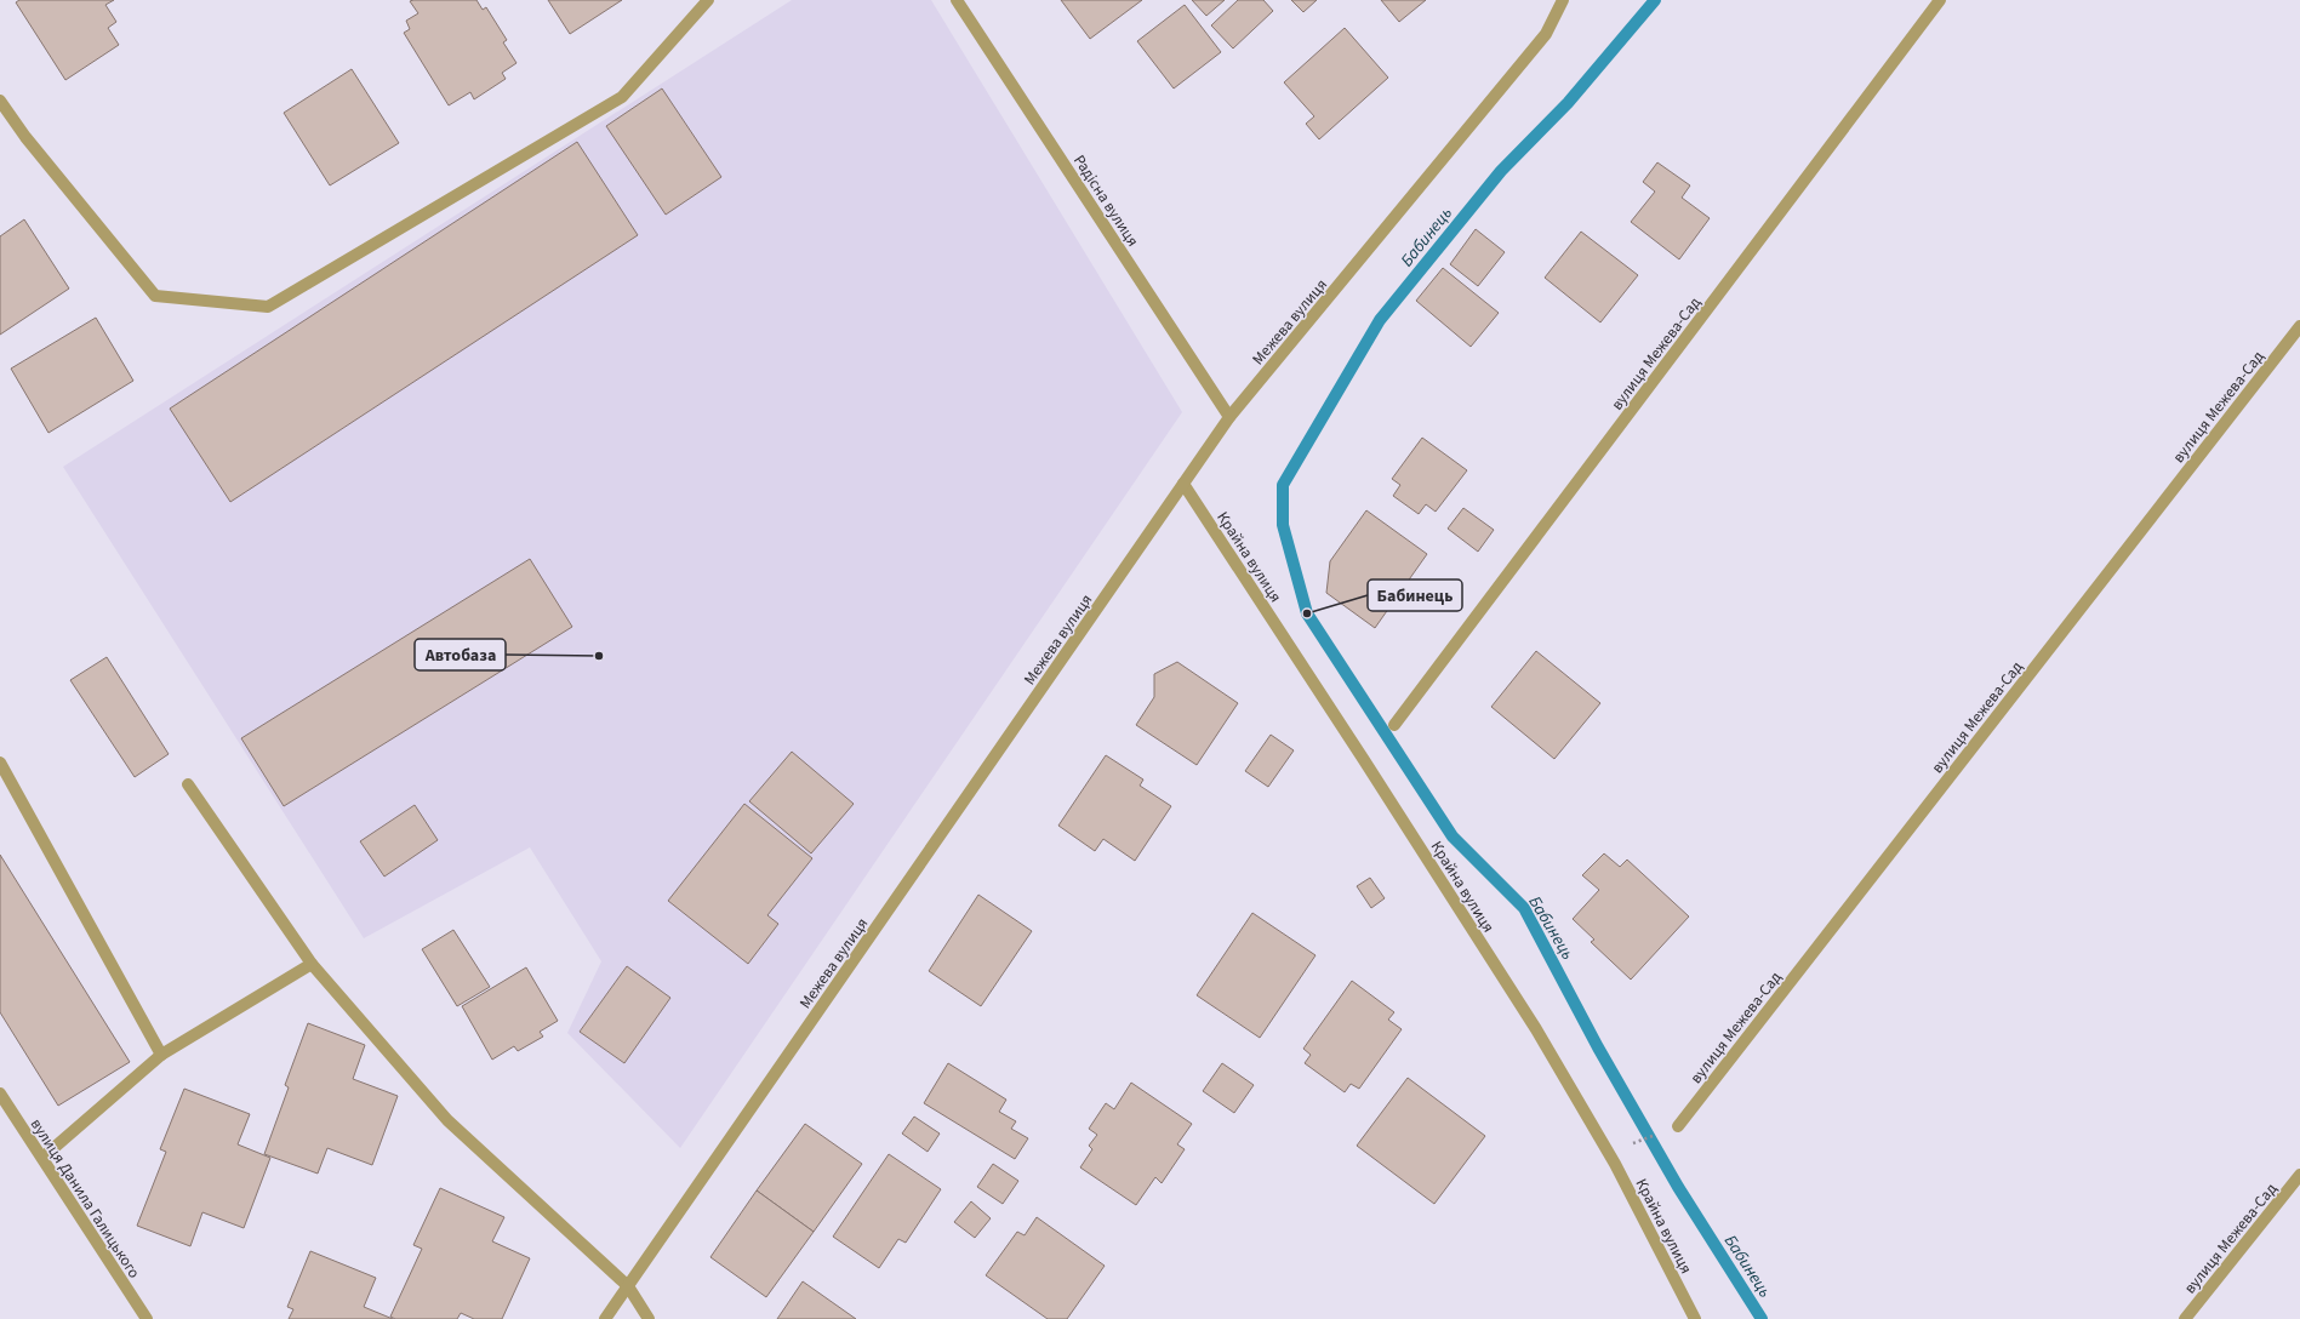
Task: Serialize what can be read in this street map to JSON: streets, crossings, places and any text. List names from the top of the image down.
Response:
{
  "streets": {
    "street": [
      "Радісна вулиця",
      "Межева вулиця",
      "вулиця Межева-Сад",
      "Крайна вулиця",
      "вулиця Данила Галицького"
    ]
  },
  "crossings": [
    ["Радісна вулиця", "Межева вулиця"],
    ["Межева вулиця", "Крайна вулиця"]
  ],
  "water": ["Бабинець"],
  "places": ["Бабинець", "Автобаза"]
}
